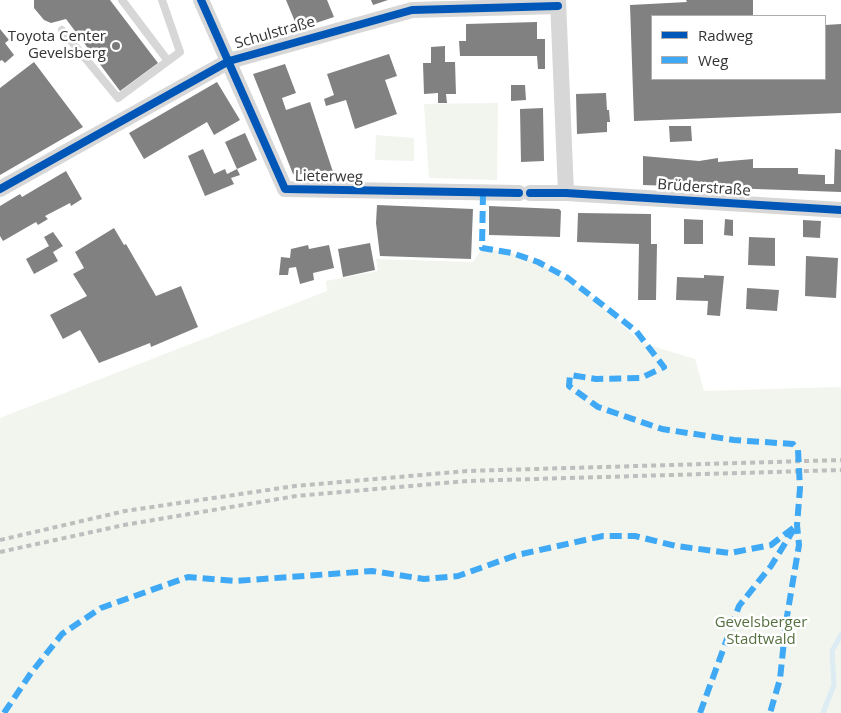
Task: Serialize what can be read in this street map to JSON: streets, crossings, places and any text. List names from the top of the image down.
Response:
{
  "streets": {
    "street": ["Schulstraße", "Lieterweg", "Brüderstraße"]
  },
  "crossings": [
    ["Schulstraße", "Lieterweg"],
    ["Lieterweg", "Brüderstraße"]
  ],
  "parks": ["Gevelsberger Stadtwald"],
  "places": ["Toyota Center Gevelsberg"],
  "legend": ["Radweg", "Weg"]
}
